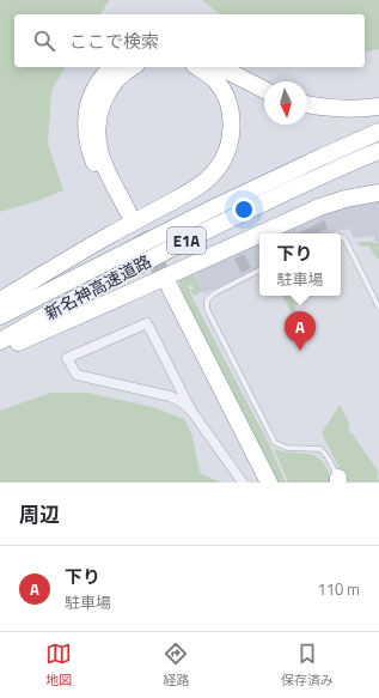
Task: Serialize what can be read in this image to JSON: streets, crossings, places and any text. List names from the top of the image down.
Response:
{
  "streets": {
    "highway": ["E1A", "新名神高速道路"]
  },
  "north": "bottom",
  "page": {
    "search": "ここで検索",
    "popup": ["下り", "駐車場"],
    "pins": "A",
    "heading": "周辺",
    "list": [
      {
        "mark": "A",
        "name": "下り",
        "note": "駐車場",
        "value": "110 m"
      }
    ],
    "nav": ["地図", "経路", "保存済み"]
  }
}
